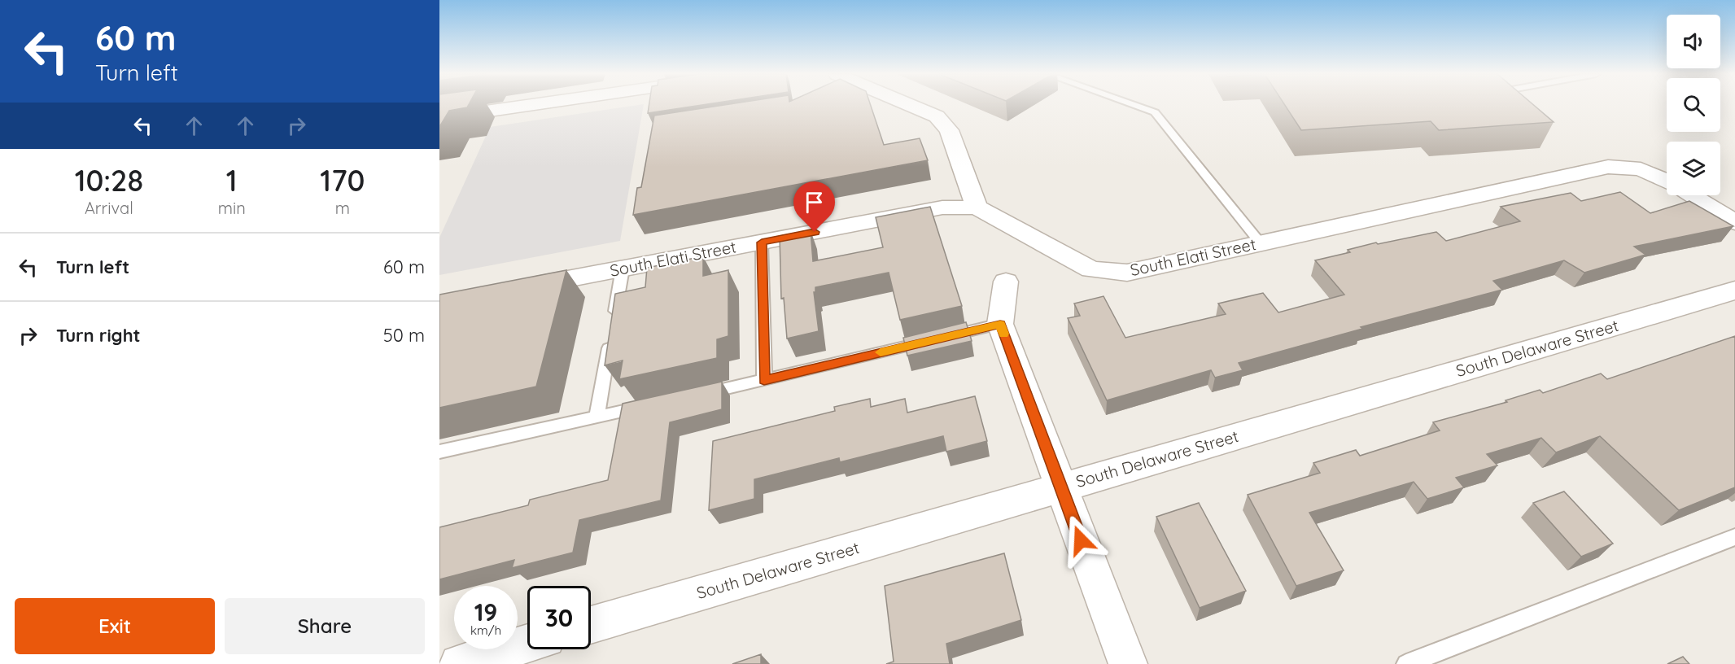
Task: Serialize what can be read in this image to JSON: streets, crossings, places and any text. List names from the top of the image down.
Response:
{
  "streets": {
    "street": ["South Elati Street", "South Delaware Street"]
  },
  "page": {
    "turn": ["60 m", "Turn left"],
    "eta": [
      "10:28",
      "Arrival",
      "1",
      "min",
      "170",
      "m"
    ],
    "list": [
      {
        "name": "Turn left",
        "value": "60 m"
      },
      {
        "name": "Turn right",
        "value": "50 m"
      }
    ],
    "speed": "19 km/h",
    "limit": "30",
    "buttons": ["Exit", "Share"]
  }
}
